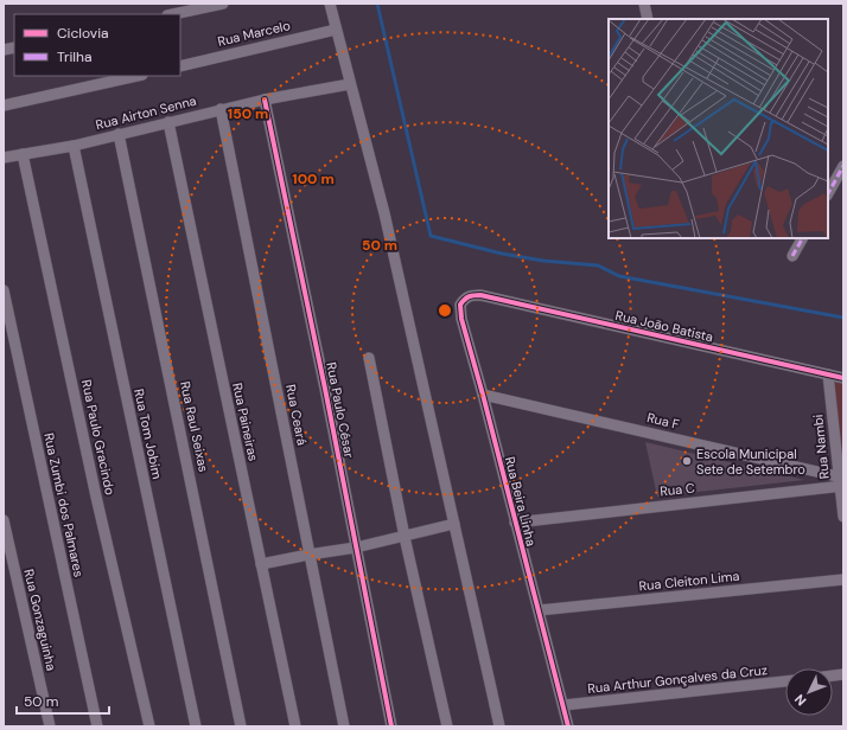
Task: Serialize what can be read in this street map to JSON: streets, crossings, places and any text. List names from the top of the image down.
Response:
{
  "streets": {
    "street": [
      "Rua Marcelo",
      "Rua Airton Senna",
      "Rua Joāo Batista",
      "Rua Paulo César",
      "Rua Ceará",
      "Rua F",
      "Rua Paineiras",
      "Rua Raul Seixas",
      "Rua Tom Jobim",
      "Rua Paulo Gracindo",
      "Rua Nambi",
      "Rua C",
      "Rua Beira Linha",
      "Rua Zumbi dos Palmares",
      "Rua Cleiton Lima",
      "Rua Gonzaguinha",
      "Rua Arthur Gonçalves da Cruz"
    ]
  },
  "crossings": [
    ["Rua Airton Senna", "Rua Paulo César"],
    ["Rua Airton Senna", "Rua Ceará"],
    ["Rua Airton Senna", "Rua Paineiras"],
    ["Rua Airton Senna", "Rua Raul Seixas"],
    ["Rua Airton Senna", "Rua Tom Jobim"],
    ["Rua Airton Senna", "Rua Paulo Gracindo"],
    ["Rua Joāo Batista", "Rua Nambi"],
    ["Rua Joāo Batista", "Rua Beira Linha"],
    ["Rua F", "Rua Nambi"],
    ["Rua F", "Rua C"],
    ["Rua F", "Rua Beira Linha"],
    ["Rua Nambi", "Rua C"],
    ["Rua C", "Rua Beira Linha"],
    ["Rua Beira Linha", "Rua Cleiton Lima"],
    ["Rua Beira Linha", "Rua Arthur Gonçalves da Cruz"]
  ],
  "places": ["Escola Municipal Sete de Setembro"],
  "legend": ["Ciclovia", "Trilha"],
  "scale_bar": "50 m",
  "north": "bottom left",
  "rings": ["150 m", "100 m", "50 m"]
}
